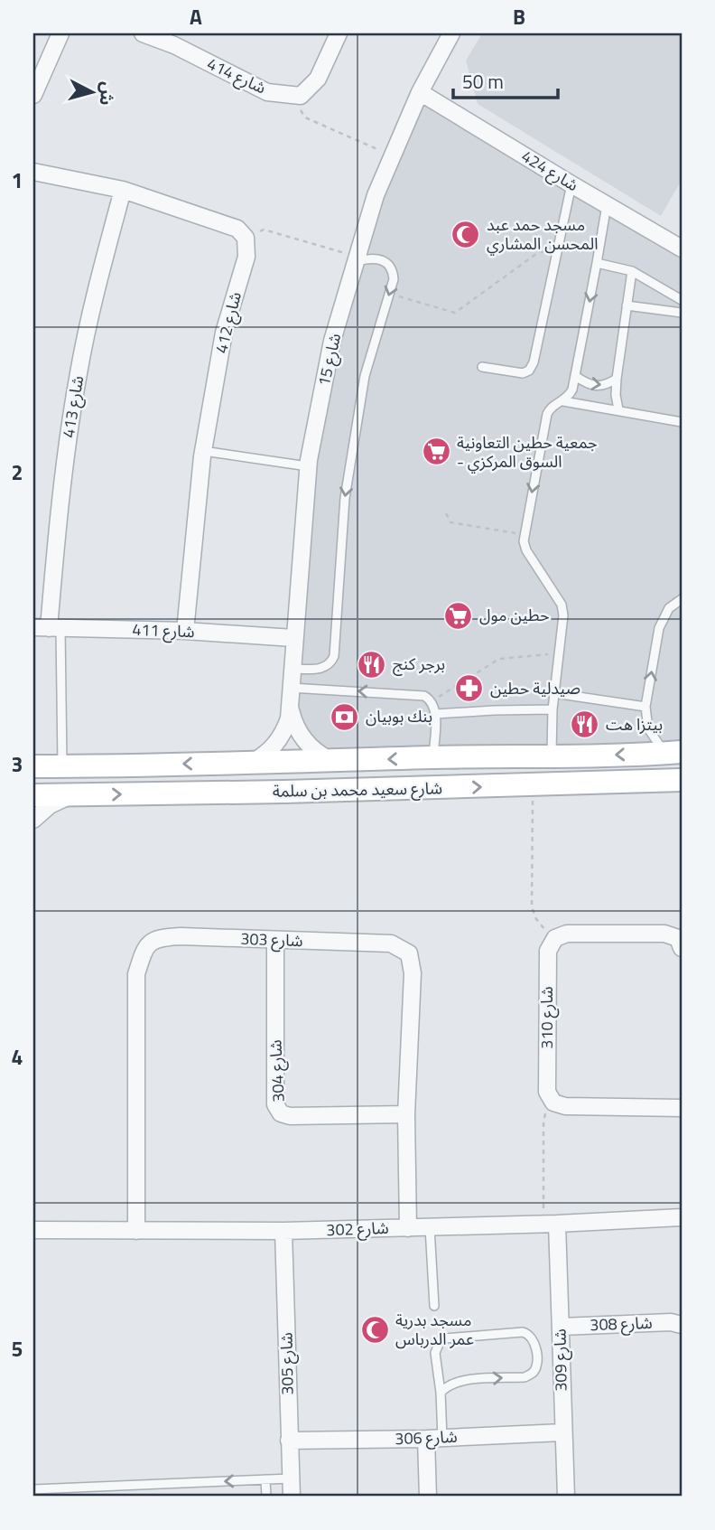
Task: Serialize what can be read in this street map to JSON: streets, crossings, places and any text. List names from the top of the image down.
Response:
{
  "streets": {
    "street": [
      "شارع 414",
      "شارع 424",
      "شارع 412",
      "شارع 15",
      "شارع 413",
      "شارع 411",
      "شارع سعيد محمد بن سلمة",
      "شارع 303",
      "شارع 310",
      "شارع 304",
      "شارع 302",
      "شارع 308",
      "شارع 309",
      "شارع 305",
      "شارع 306"
    ]
  },
  "crossings": [
    ["شارع 424", "شارع 15"],
    ["شارع 412", "شارع 411"],
    ["شارع 15", "شارع 411"],
    ["شارع 15", "شارع سعيد محمد بن سلمة"],
    ["شارع 413", "شارع 411"],
    ["شارع 303", "شارع 304"],
    ["شارع 303", "شارع 302"],
    ["شارع 302", "شارع 309"],
    ["شارع 302", "شارع 305"],
    ["شارع 308", "شارع 309"],
    ["شارع 309", "شارع 306"],
    ["شارع 305", "شارع 306"]
  ],
  "places": {
    "mosque": ["مسجد حمد عبد المحسن المشاري", "مسجد بدرية عمر الدرباس"],
    "supermarket": ["جمعية حطين التعاونية - السوق المركزي", "حطين مول"],
    "restaurant": ["برجر كنج", "بيتزا هت"],
    "pharmacy": ["صيدلية حطين"],
    "bank": ["بنك بوبيان"]
  },
  "scale_bar": "50 m",
  "north": "right",
  "grid": {
    "columns": ["A", "B"],
    "rows": [
      "1",
      "2",
      "3",
      "4",
      "5"
    ]
  }
}
